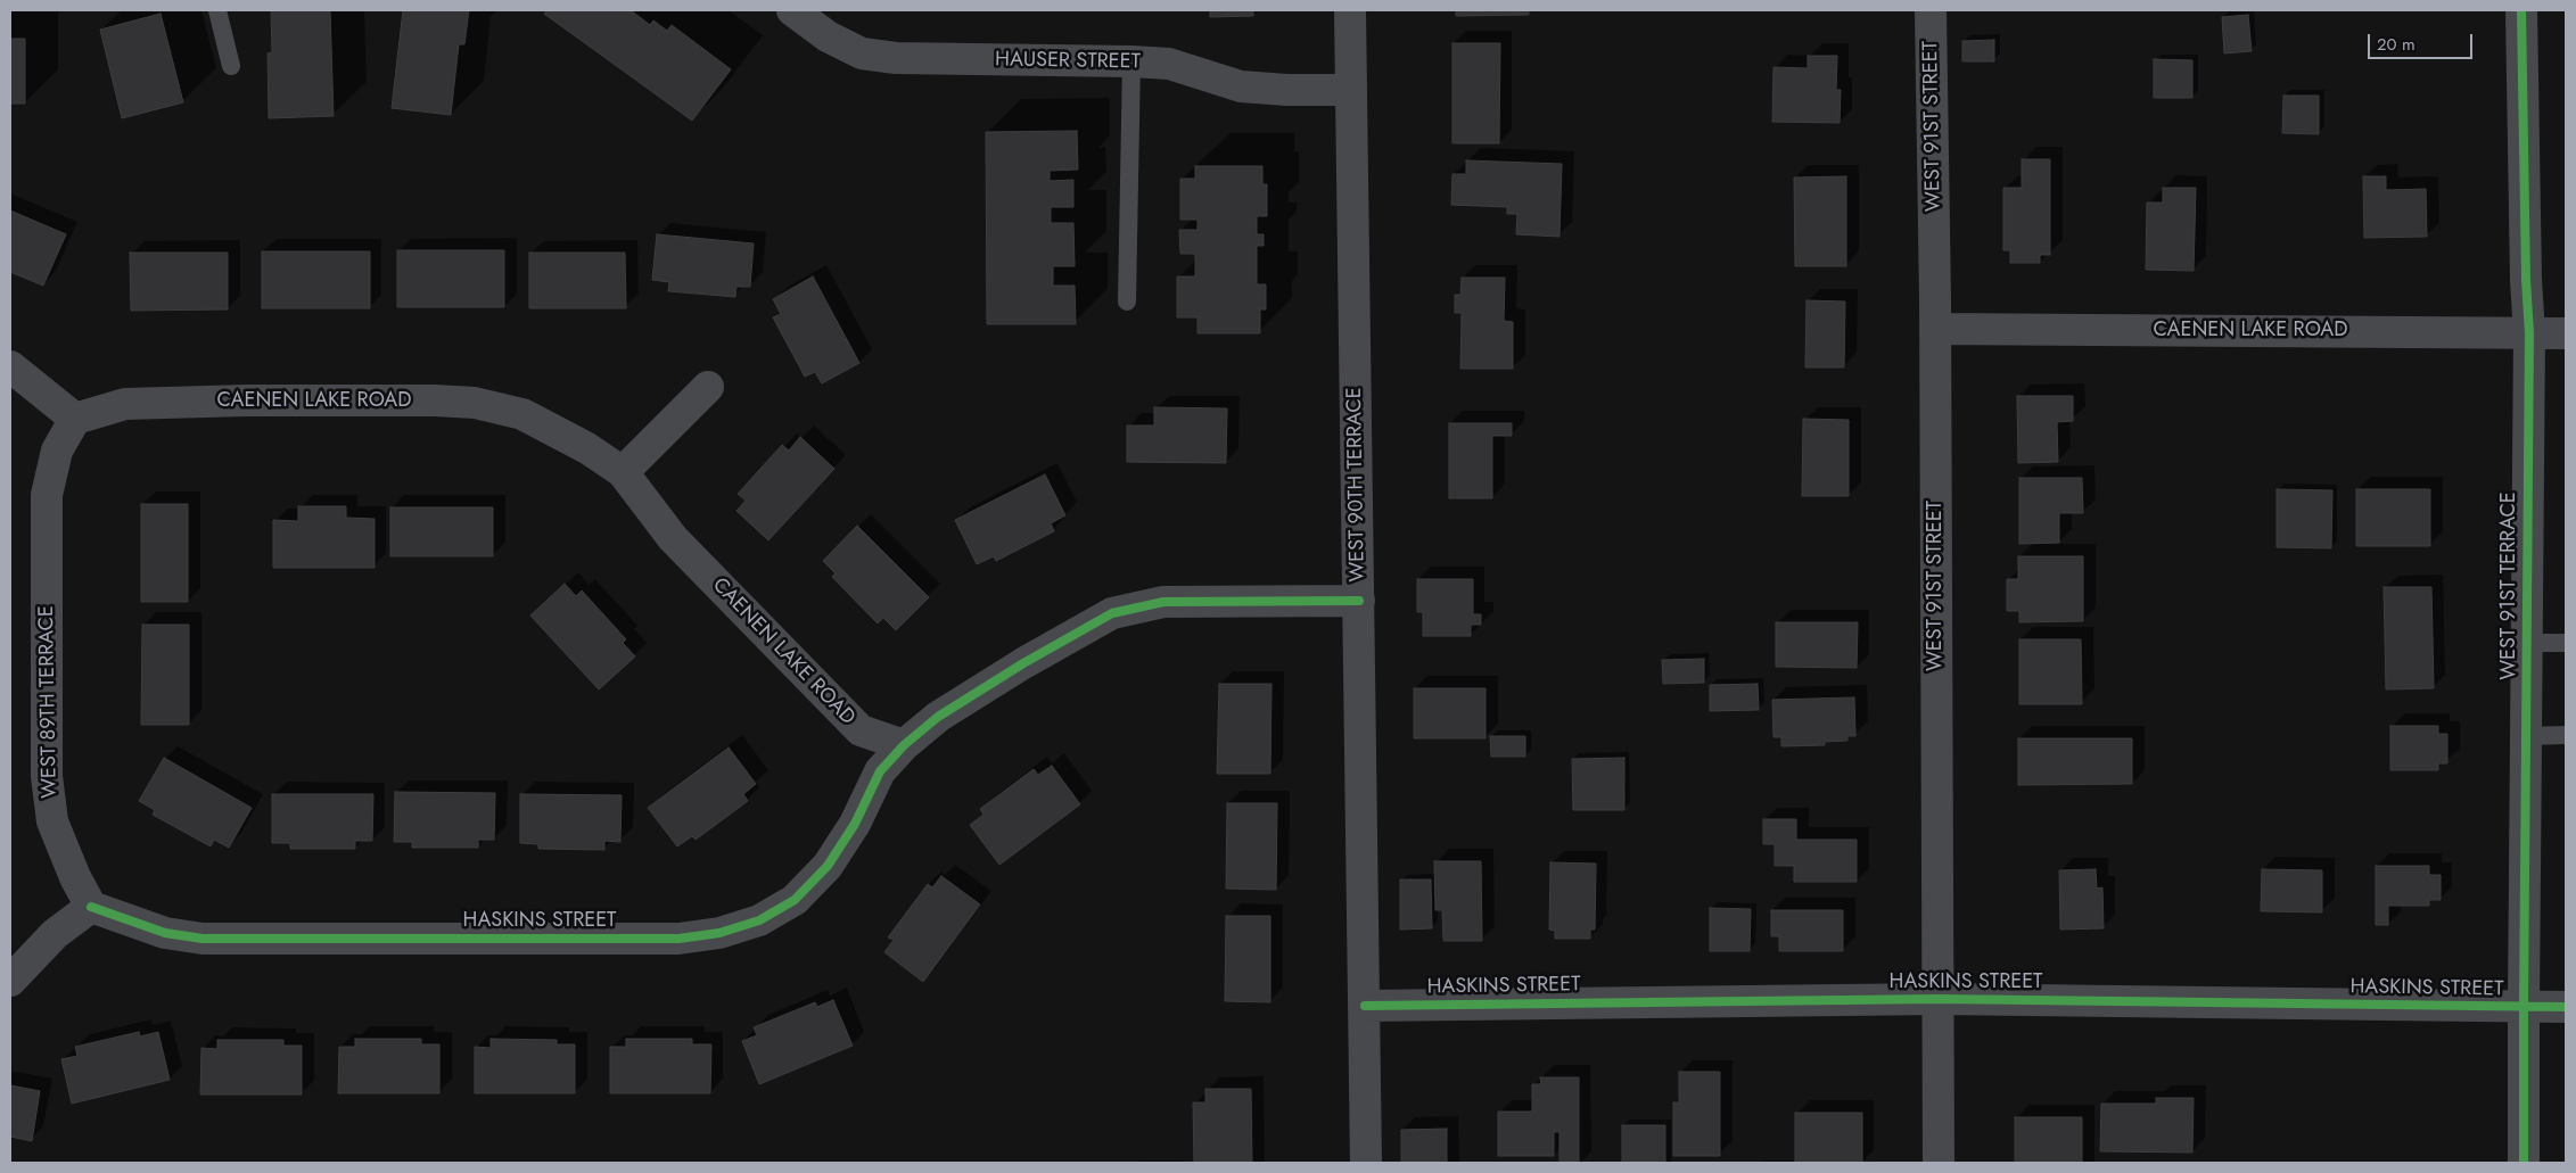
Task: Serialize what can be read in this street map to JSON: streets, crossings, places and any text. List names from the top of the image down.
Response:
{
  "streets": {
    "street": [
      "HAUSER STREET",
      "WEST 91ST STREET",
      "CAENEN LAKE ROAD",
      "WEST 90TH TERRACE",
      "WEST 91ST TERRACE",
      "WEST 89TH TERRACE",
      "HASKINS STREET"
    ]
  },
  "crossings": [
    ["HAUSER STREET", "WEST 90TH TERRACE"],
    ["WEST 91ST STREET", "CAENEN LAKE ROAD"],
    ["WEST 91ST STREET", "HASKINS STREET"],
    ["CAENEN LAKE ROAD", "WEST 91ST TERRACE"],
    ["CAENEN LAKE ROAD", "WEST 89TH TERRACE"],
    ["CAENEN LAKE ROAD", "HASKINS STREET"],
    ["WEST 90TH TERRACE", "HASKINS STREET"],
    ["WEST 91ST TERRACE", "HASKINS STREET"],
    ["WEST 89TH TERRACE", "HASKINS STREET"]
  ],
  "scale_bar": "20 m"
}
